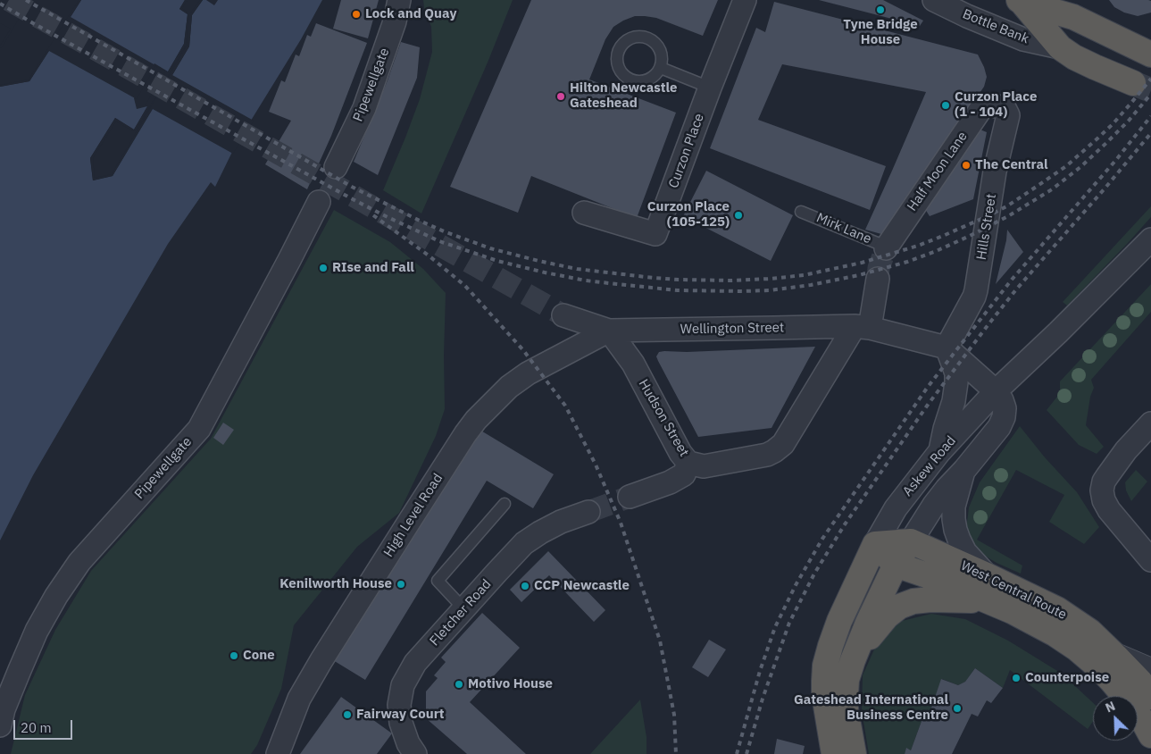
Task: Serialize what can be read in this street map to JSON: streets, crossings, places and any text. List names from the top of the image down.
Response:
{
  "streets": {
    "highway": ["Askew Road", "West Central Route"],
    "street": [
      "Bottle Bank",
      "Pipewellgate",
      "Curzon Place",
      "Half Moon Lane",
      "Hills Street",
      "Wellington Street",
      "Hudson Street",
      "High Level Road",
      "Fletcher Road"
    ],
    "lane": ["Mirk Lane"]
  },
  "crossings": [
    ["Half Moon Lane", "Hills Street"],
    ["Half Moon Lane", "Mirk Lane"],
    ["Hills Street", "Wellington Street"],
    ["Wellington Street", "Hudson Street"],
    ["Wellington Street", "High Level Road"],
    ["Hudson Street", "High Level Road"],
    ["Askew Road", "West Central Route"]
  ],
  "places": [
    "Tyne Bridge House",
    "Lock and Quay",
    "Hilton Newcastle Gateshead",
    "Curzon Place (1 - 104)",
    "The Central",
    "Curzon Place (105-125)",
    "RIse and Fall",
    "Kenilworth House",
    "CCP Newcastle",
    "Cone",
    "Counterpoise",
    "Motivo House",
    "Gateshead International Business Centre",
    "Fairway Court"
  ],
  "scale_bar": "20 m",
  "north": "top left"
}
